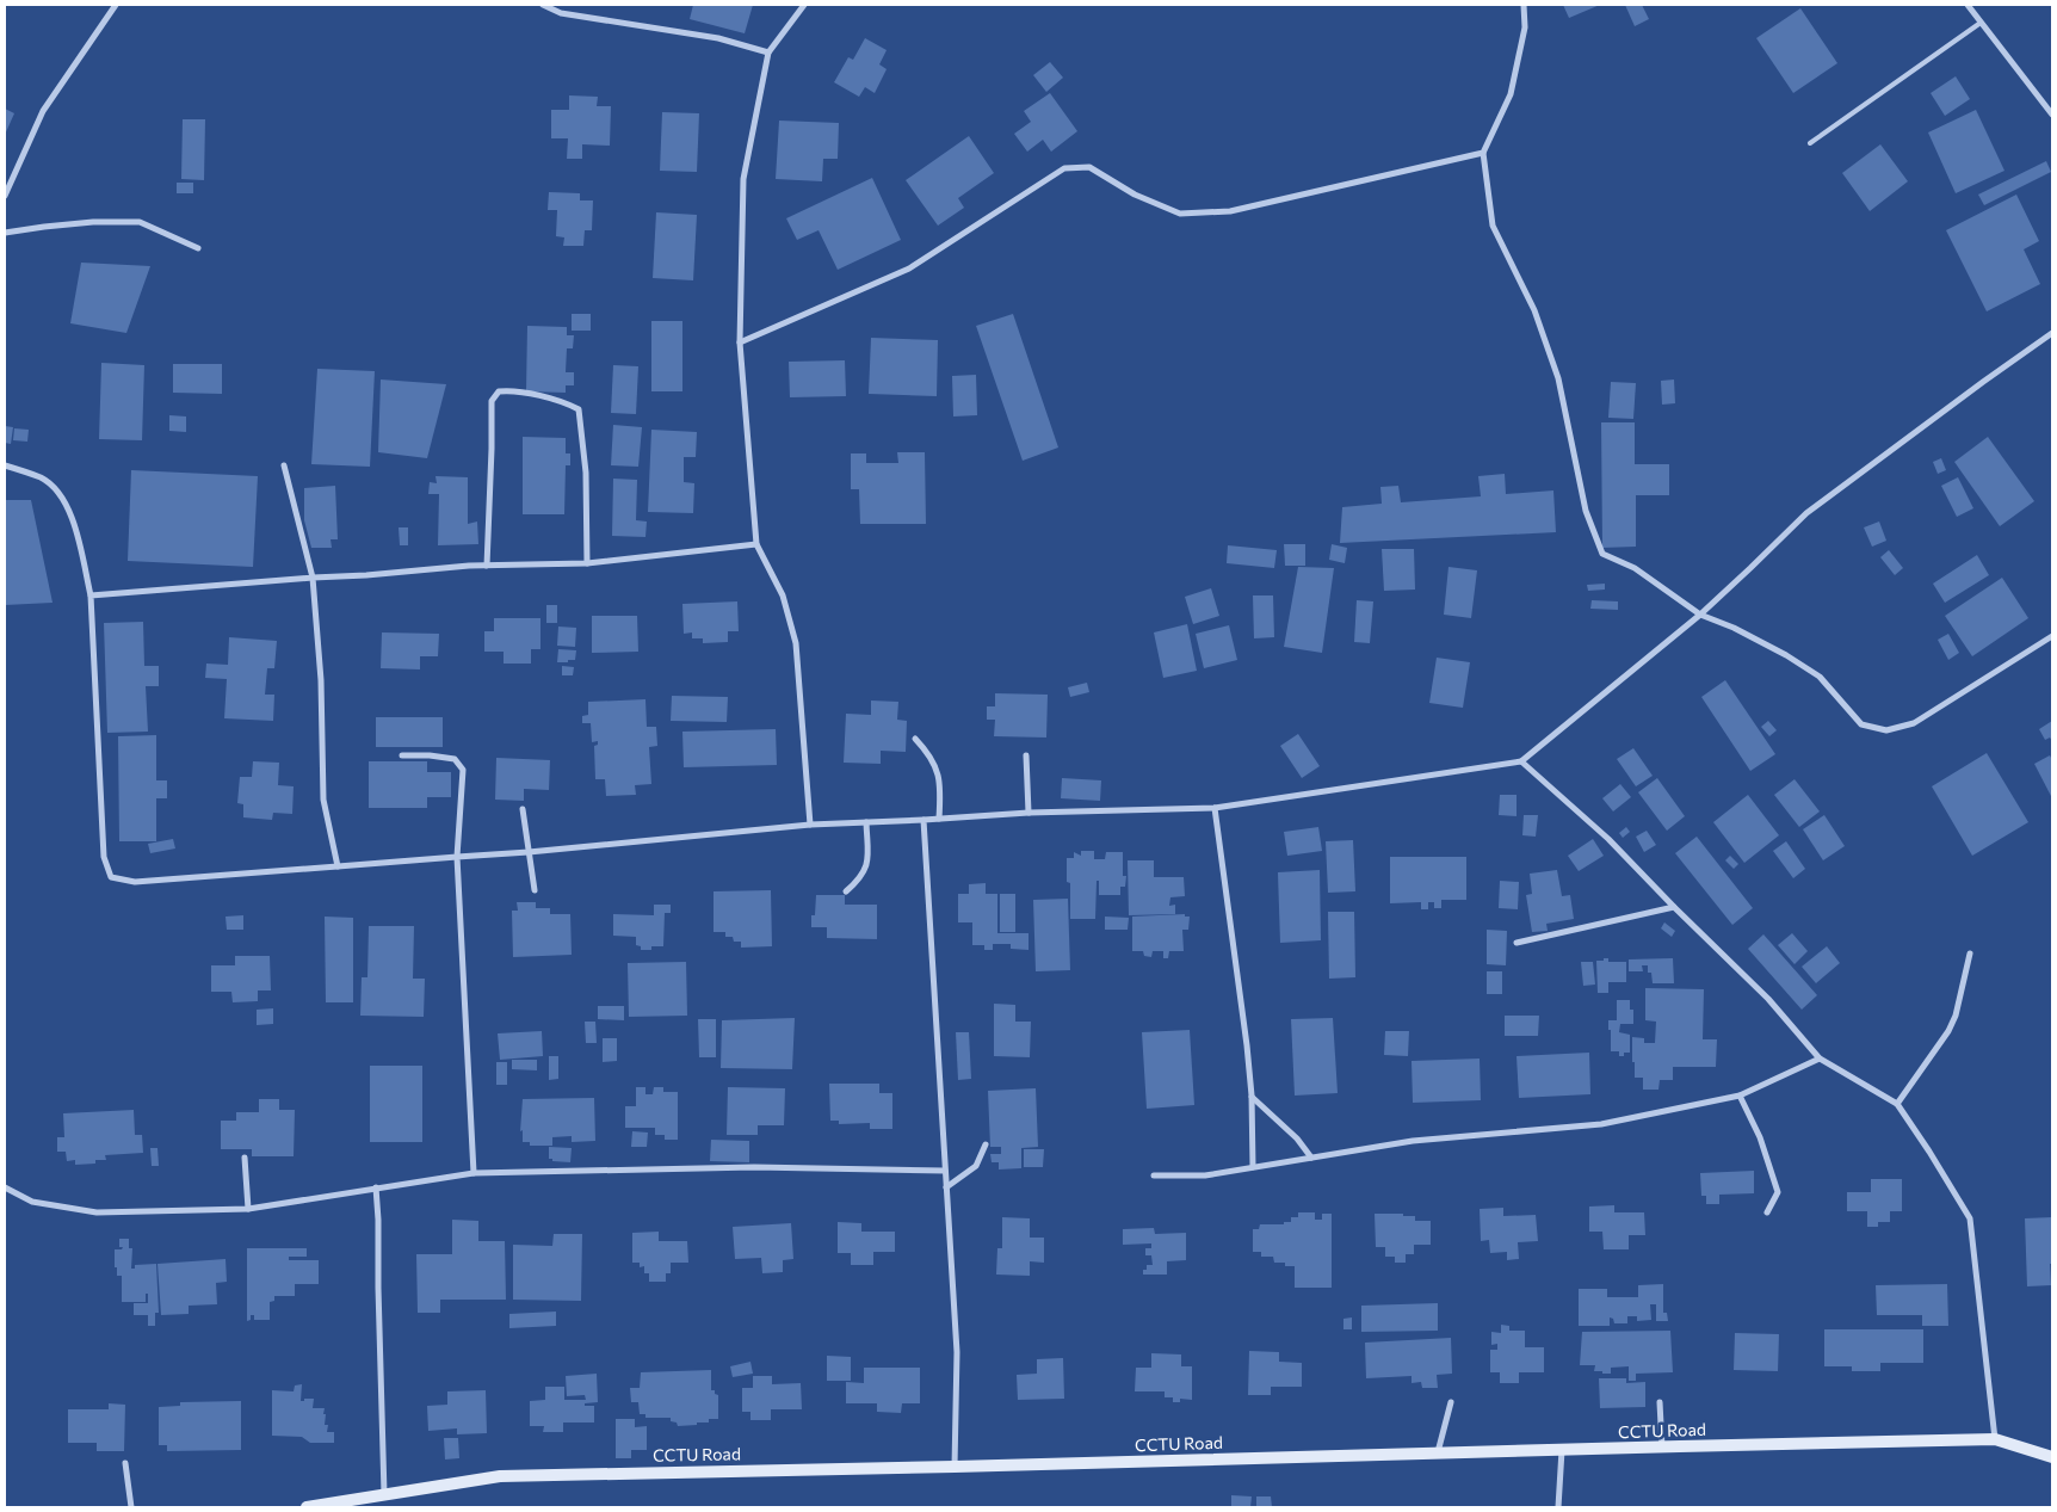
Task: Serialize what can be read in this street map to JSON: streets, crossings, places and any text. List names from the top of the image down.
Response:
{
  "streets": {
    "street": ["CCTU Road"]
  }
}
